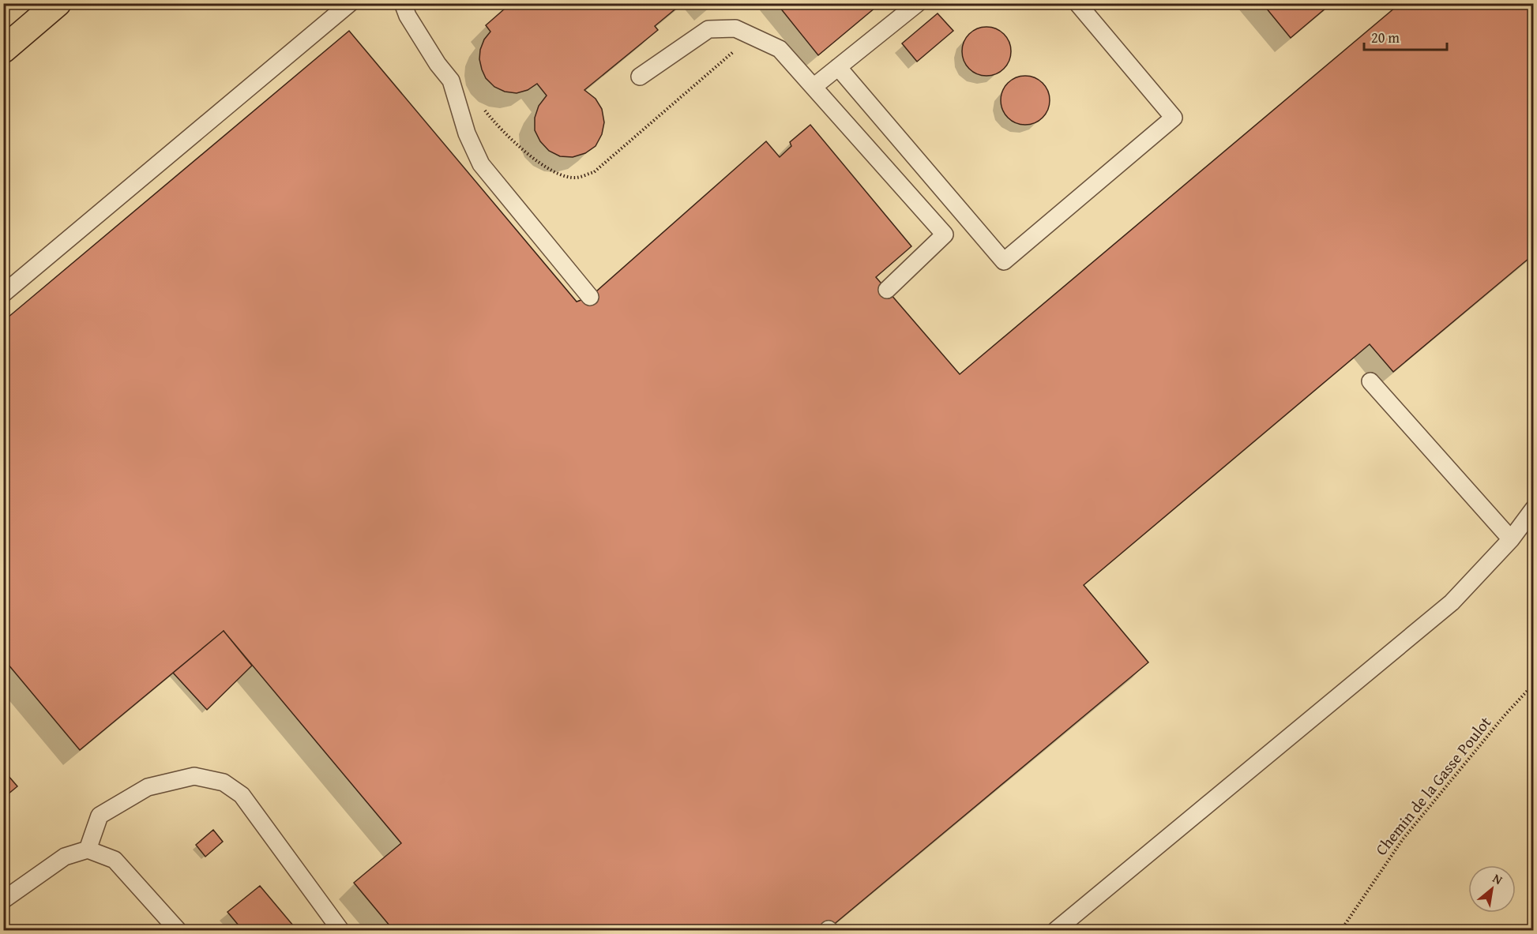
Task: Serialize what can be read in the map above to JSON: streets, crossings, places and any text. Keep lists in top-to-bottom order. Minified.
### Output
{"streets":{"path":["Chemin de la Gasse Poulot"]},"scale_bar":"20 m","north":"top right"}
